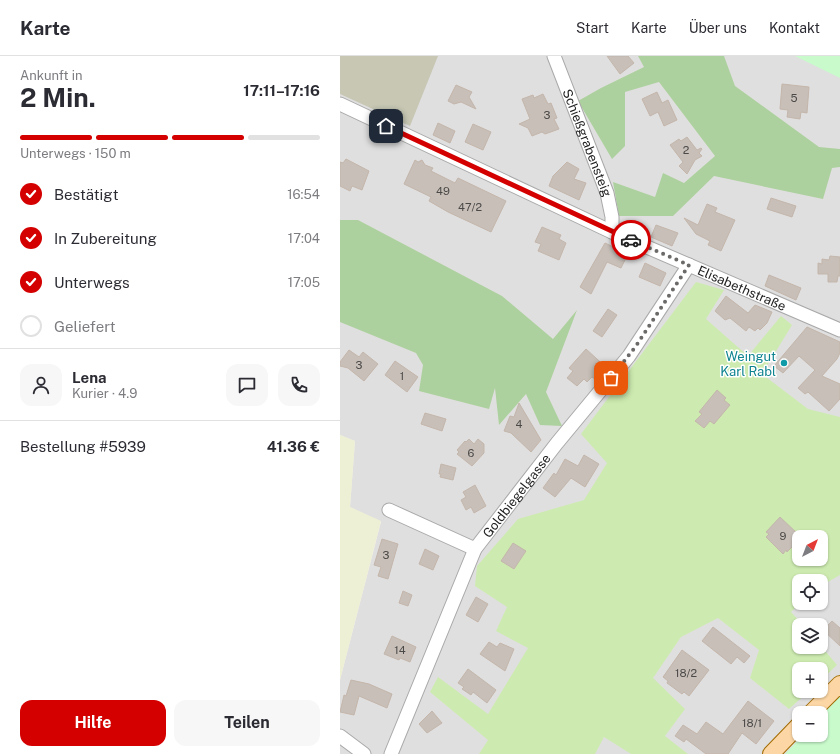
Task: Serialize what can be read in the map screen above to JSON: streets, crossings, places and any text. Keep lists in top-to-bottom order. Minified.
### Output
{"streets":{"street":["Schießgrabensteig","Elisabethstraße","Goldbiegelgasse"]},"crossings":[["Schießgrabensteig","Elisabethstraße"],["Elisabethstraße","Goldbiegelgasse"]],"places":["Weingut Karl Rabl"],"house_numbers":["5","3","2","49","47/2","3","1","4","6","9","3","14","18/2","18/1"],"north":"top right","page":{"header":"Karte","nav":["Start","Karte","Über uns","Kontakt"],"heading":["2 Min.","Ankunft in","17:11–17:16"],"panel":["Lena","Kurier · 4.9","Bestellung #5939","41.36 €"],"bar":"Unterwegs · 150 m","list":[["Bestätigt","16:54"],["In Zubereitung","17:04"],["Unterwegs","17:05"],"Geliefert"],"map_buttons":["+","−"],"buttons":["Hilfe","Teilen"]}}
